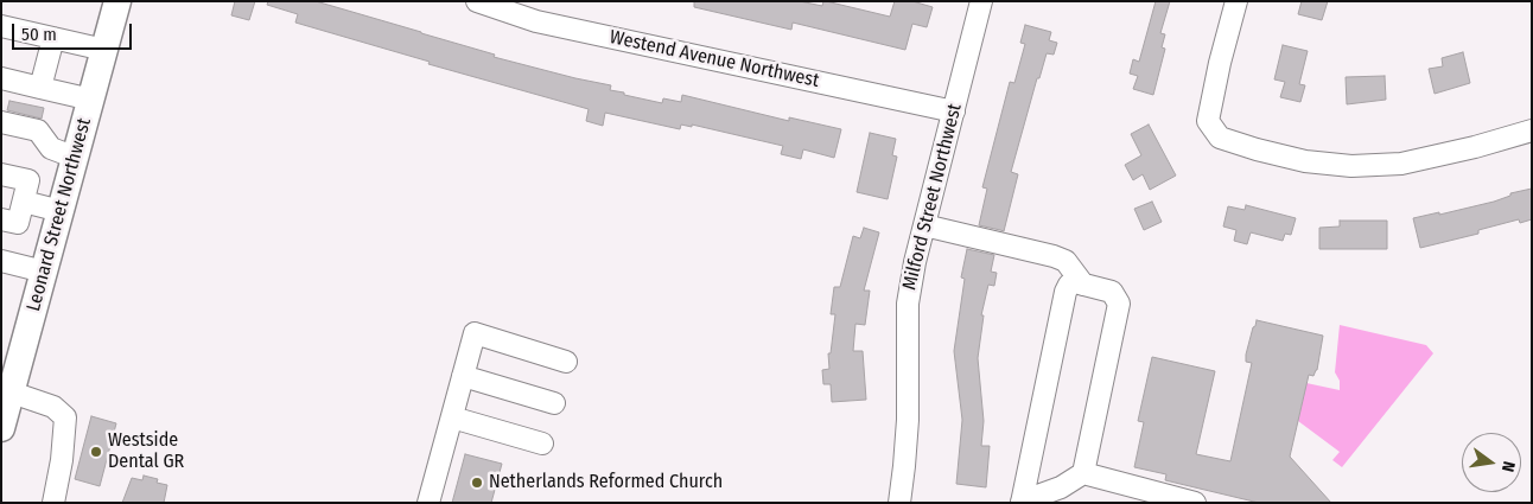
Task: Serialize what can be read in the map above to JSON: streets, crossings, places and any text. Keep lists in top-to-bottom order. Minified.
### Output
{"streets":{"main road":["Leonard Street Northwest"],"street":["Westend Avenue Northwest","Milford Street Northwest"]},"crossings":[["Westend Avenue Northwest","Milford Street Northwest"]],"places":["Westside Dental GR","Netherlands Reformed Church"],"scale_bar":"50 m","north":"right"}
